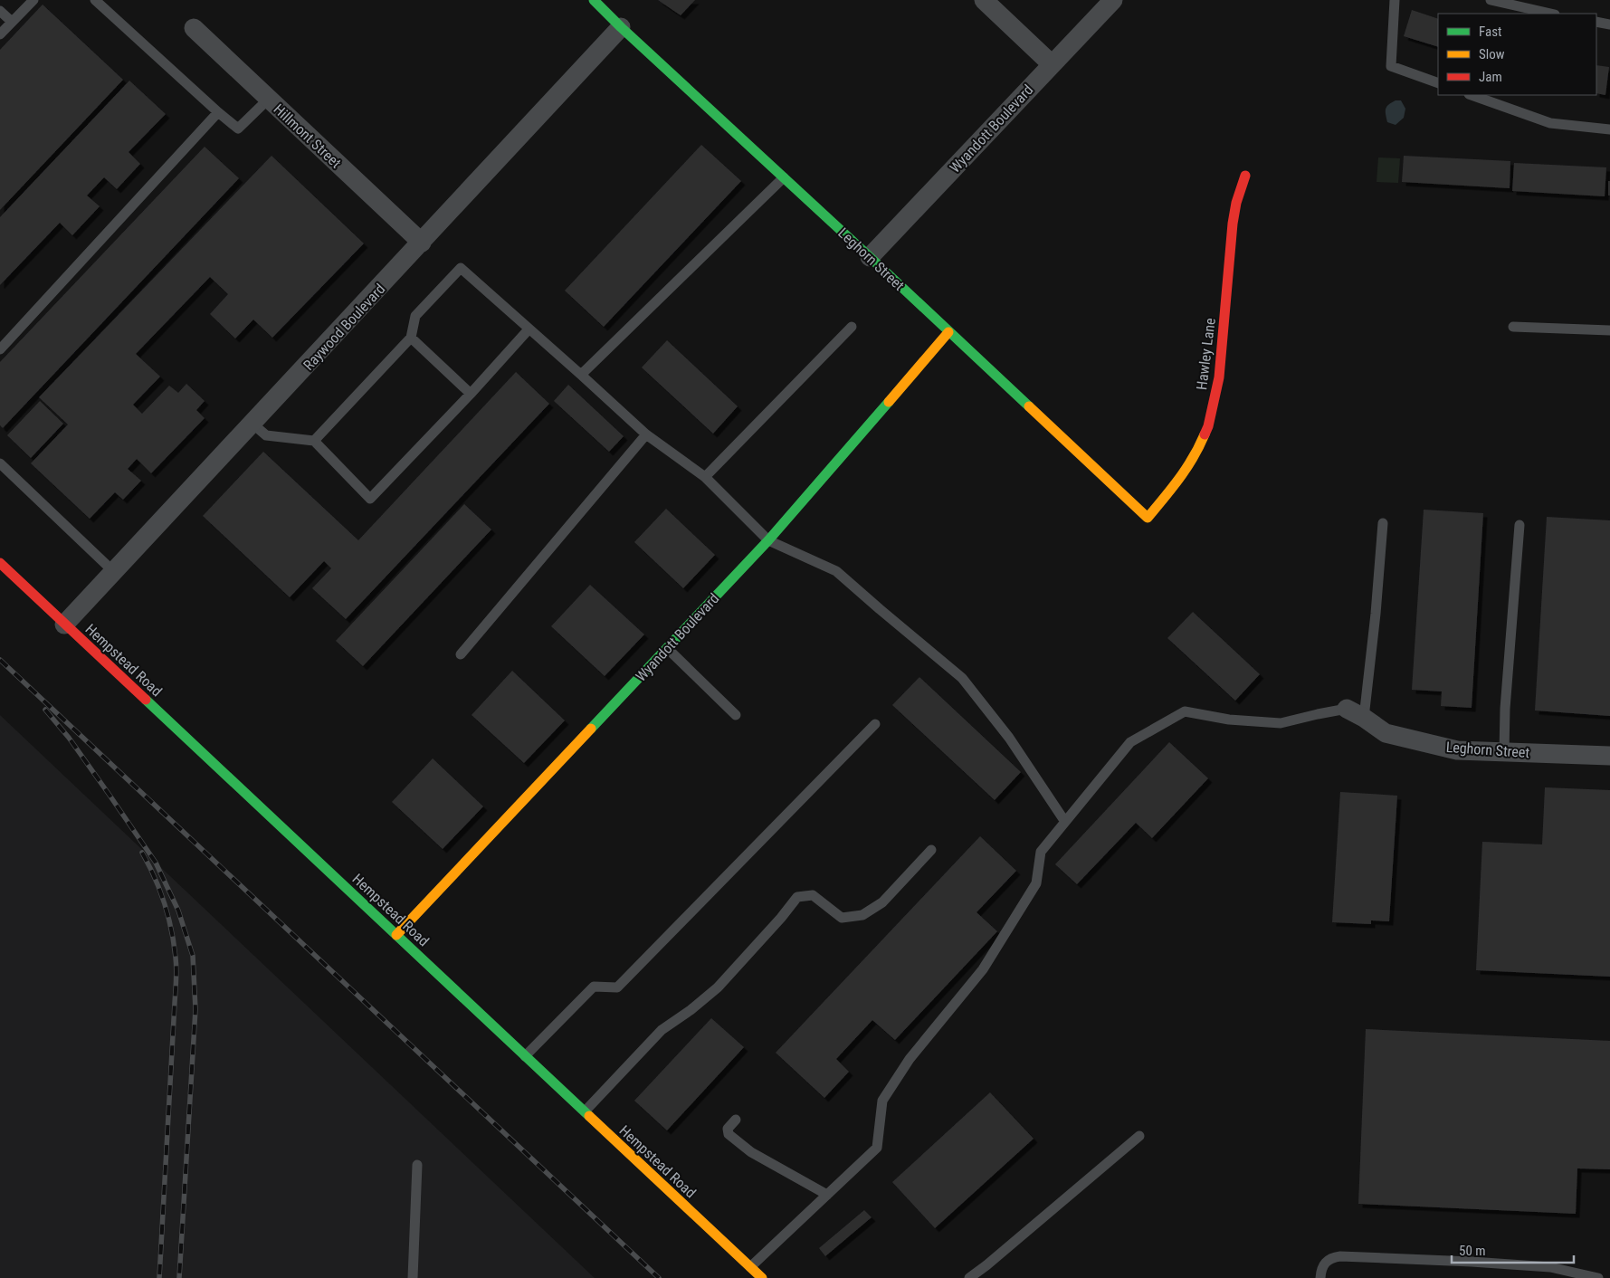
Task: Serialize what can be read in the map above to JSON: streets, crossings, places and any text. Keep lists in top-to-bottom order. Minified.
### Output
{"streets":{"street":["Wyandott Boulevard","Hillmont Street","Leghorn Street","Raywood Boulevard","Hawley Lane","Hempstead Road"]},"crossings":[["Wyandott Boulevard","Leghorn Street"],["Wyandott Boulevard","Hempstead Road"],["Hillmont Street","Raywood Boulevard"],["Leghorn Street","Raywood Boulevard"],["Leghorn Street","Hawley Lane"],["Raywood Boulevard","Hempstead Road"]],"legend":["Fast","Slow","Jam"],"scale_bar":"50 m"}
